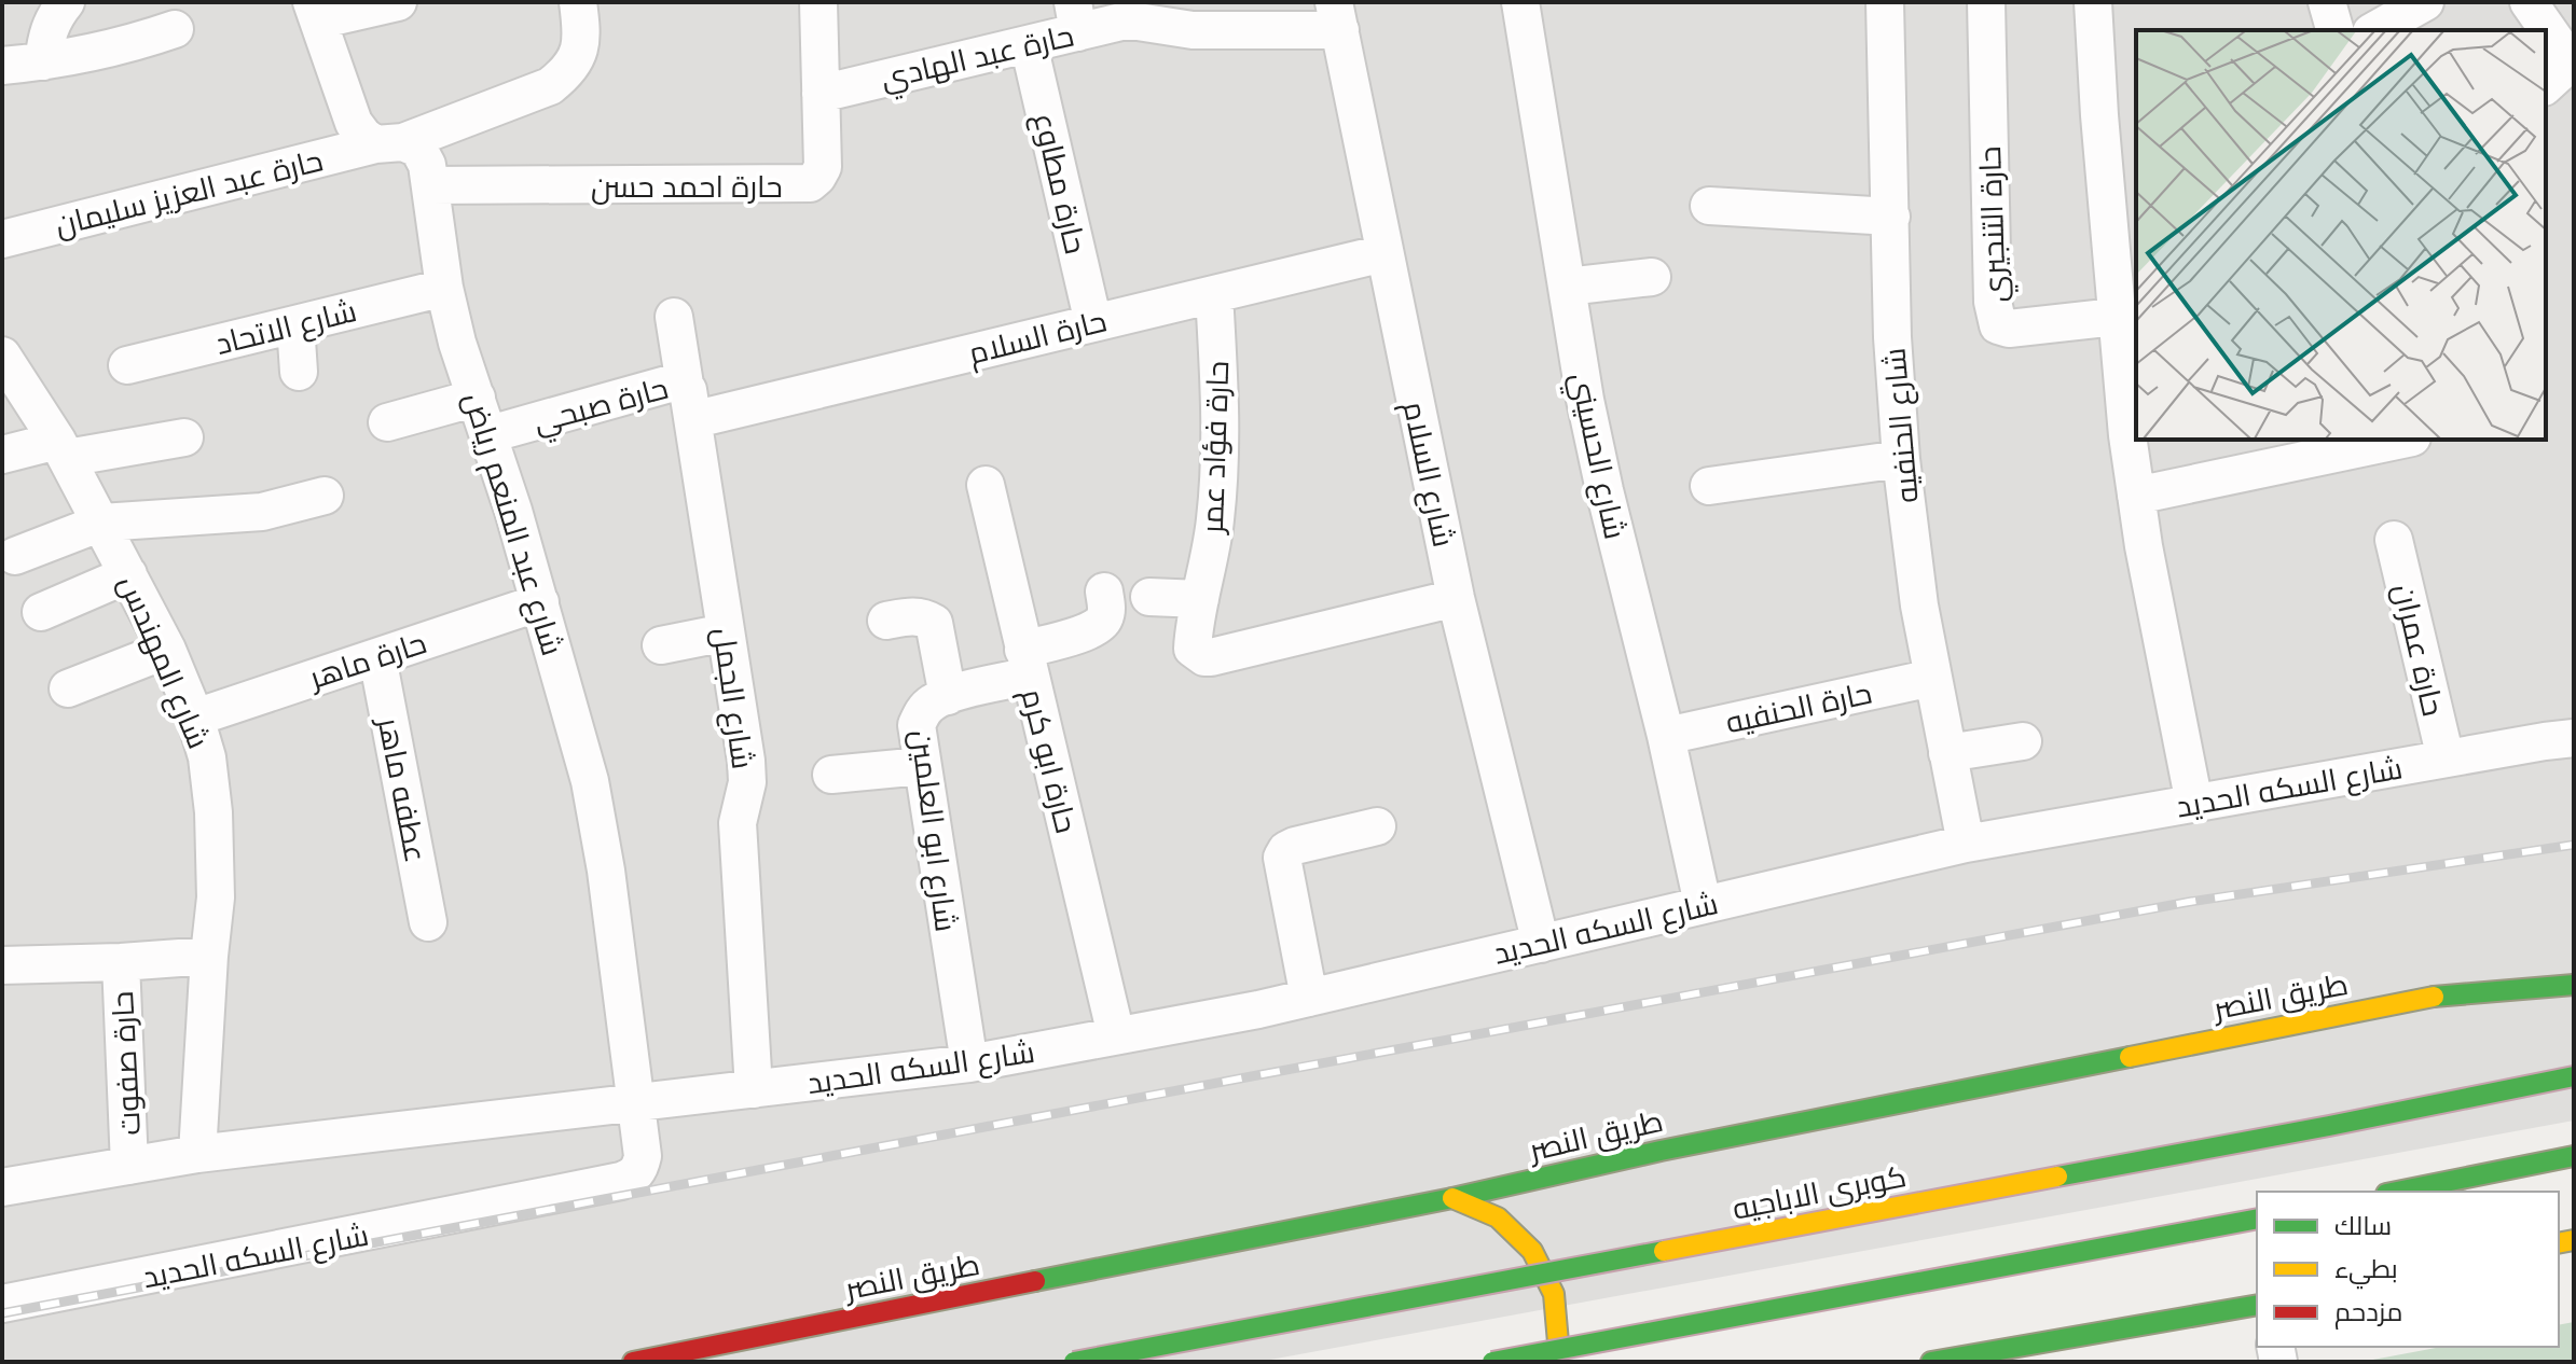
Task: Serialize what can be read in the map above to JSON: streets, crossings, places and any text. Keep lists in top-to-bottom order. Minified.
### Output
{"streets":{"main road":["طريق النصر","كوبرى الاباجيه"],"street":["حارة عبد الهادي","حارة مطاوع","حارة احمد حسن","حارة عبد العزيز سليمان","حارة التنجيري","شارع الاتحاد","حارة السلام","حارة صبحي","شارع الحنفيه","حارة فؤاد عمر","شارع الحسيني","شارع السلام","شارع عبد المنعم رياض","حارة عمران","حارة ماهر","شارع المهندس","شارع الجمل","حارة الحنفيه","حارة ابو كرم","شارع السكه الحديد","عطفه ماهر","شارع ابو العلمين","حارة صفوت"]},"crossings":[["حارة عبد الهادي","حارة مطاوع"],["حارة عبد الهادي","حارة احمد حسن"],["حارة عبد الهادي","شارع السلام"],["حارة مطاوع","حارة السلام"],["حارة احمد حسن","شارع عبد المنعم رياض"],["حارة عبد العزيز سليمان","شارع عبد المنعم رياض"],["شارع الاتحاد","شارع عبد المنعم رياض"],["حارة السلام","حارة صبحي"],["حارة السلام","حارة فؤاد عمر"],["حارة السلام","شارع السلام"],["حارة السلام","شارع الجمل"],["حارة صبحي","شارع عبد المنعم رياض"],["حارة صبحي","شارع الجمل"],["شارع الحنفيه","حارة الحنفيه"],["شارع الحنفيه","شارع السكه الحديد"],["حارة فؤاد عمر","شارع السلام"],["شارع الحسيني","حارة الحنفيه"],["شارع الحسيني","شارع السكه الحديد"],["شارع السلام","شارع السكه الحديد"],["شارع عبد المنعم رياض","حارة ماهر"],["شارع عبد المنعم رياض","شارع السكه الحديد"],["حارة عمران","شارع السكه الحديد"],["حارة ماهر","شارع المهندس"],["حارة ماهر","عطفه ماهر"],["شارع المهندس","شارع السكه الحديد"],["شارع الجمل","شارع السكه الحديد"],["حارة ابو كرم","شارع السكه الحديد"],["حارة ابو كرم","شارع ابو العلمين"],["شارع السكه الحديد","شارع ابو العلمين"],["شارع السكه الحديد","حارة صفوت"]],"legend":["سالك","بطيء","مزدحم"]}
